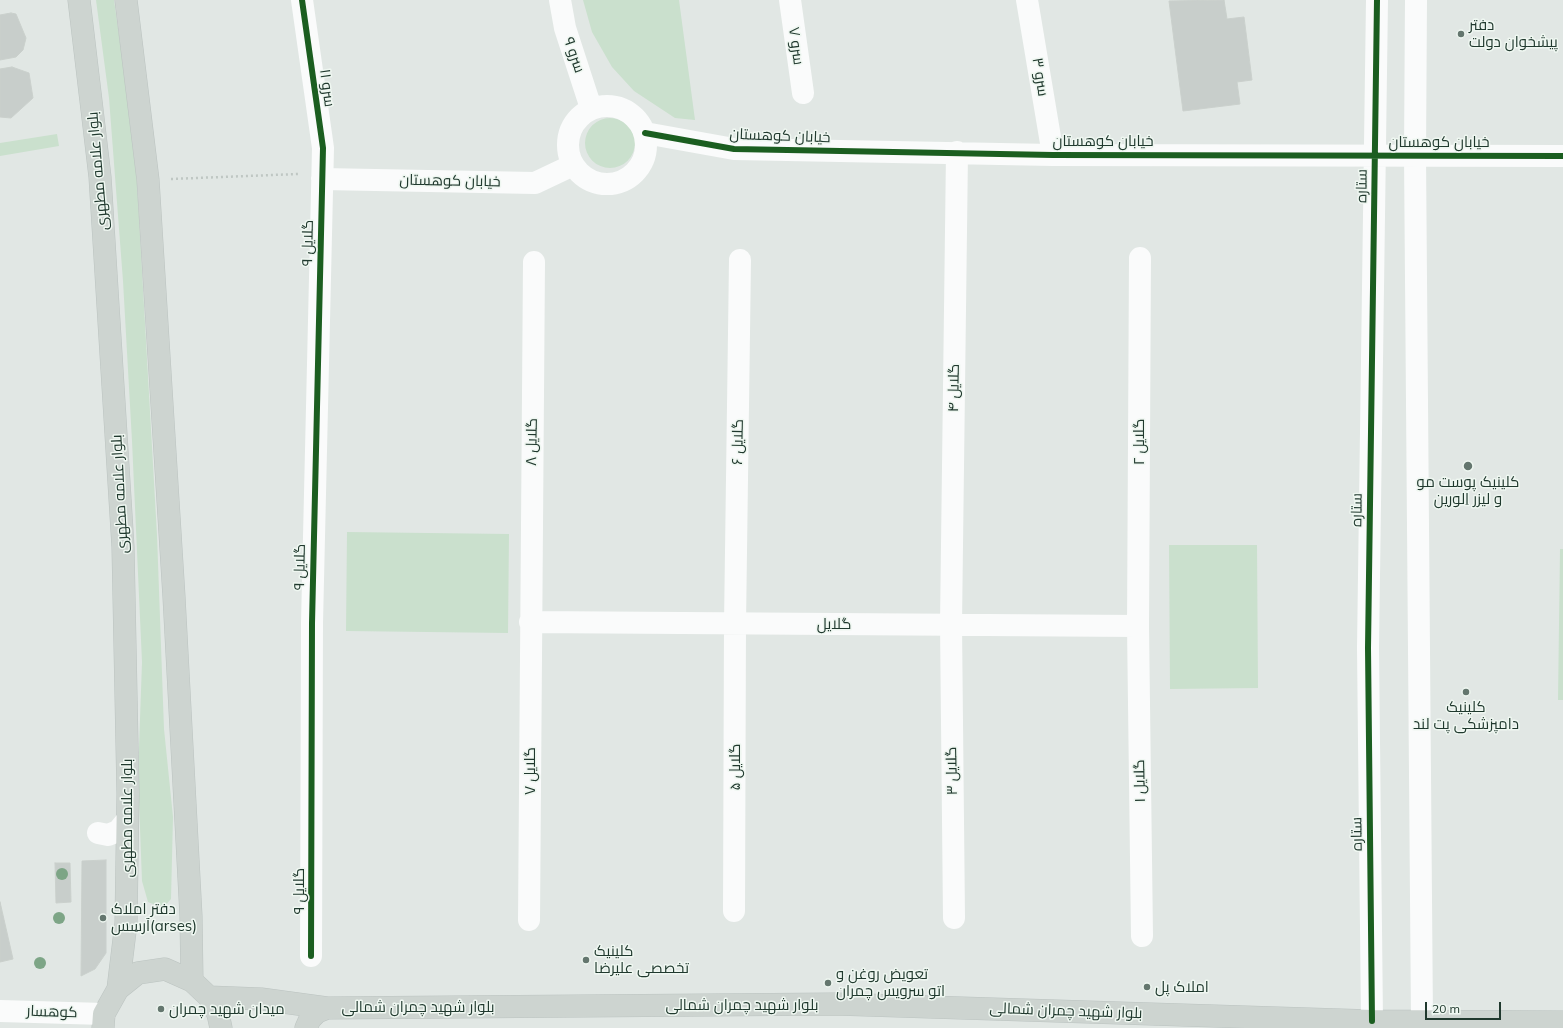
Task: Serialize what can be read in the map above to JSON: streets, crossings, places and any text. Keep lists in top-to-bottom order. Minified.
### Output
{"streets":{"main road":["بلوار علامه مطهری","بلوار شهید چمران شمالی"],"street":["سرو ۷","سرو ۹","سرو ۳","سرو ۱۱","خیابان کوهستان","ستاره","گلایل ۹","گلایل ۴","گلایل ۸","گلایل ۶","گلایل ۲","گلایل","گلایل ۵","گلایل ۷","گلایل ۳","گلایل ۱","کوهسار"]},"crossings":[["سرو ۹","خیابان کوهستان"],["سرو ۳","خیابان کوهستان"],["سرو ۱۱","خیابان کوهستان"],["سرو ۱۱","گلایل ۹"],["خیابان کوهستان","ستاره"],["خیابان کوهستان","گلایل ۹"],["خیابان کوهستان","گلایل ۴"],["ستاره","بلوار شهید چمران شمالی"],["گلایل ۴","گلایل"],["گلایل ۴","گلایل ۳"],["گلایل ۸","گلایل"],["گلایل ۸","گلایل ۷"],["گلایل ۶","گلایل"],["گلایل ۶","گلایل ۵"],["گلایل ۲","گلایل"],["گلایل ۲","گلایل ۱"],["گلایل","گلایل ۵"],["گلایل","گلایل ۷"],["گلایل","گلایل ۳"],["گلایل","گلایل ۱"]],"places":["دفتر پیشخوان دولت","کلینیک پوست مو و لیزر اِلورین","کلینیک دامپزشکی پت لند","دفتر املاک آرسِس(arses)","کلینیک تخصصی علیرضا","تعویض روغن و اتو سرویس چمران","املاک پل","میدان شهید چمران"],"scale_bar":"20 m"}
